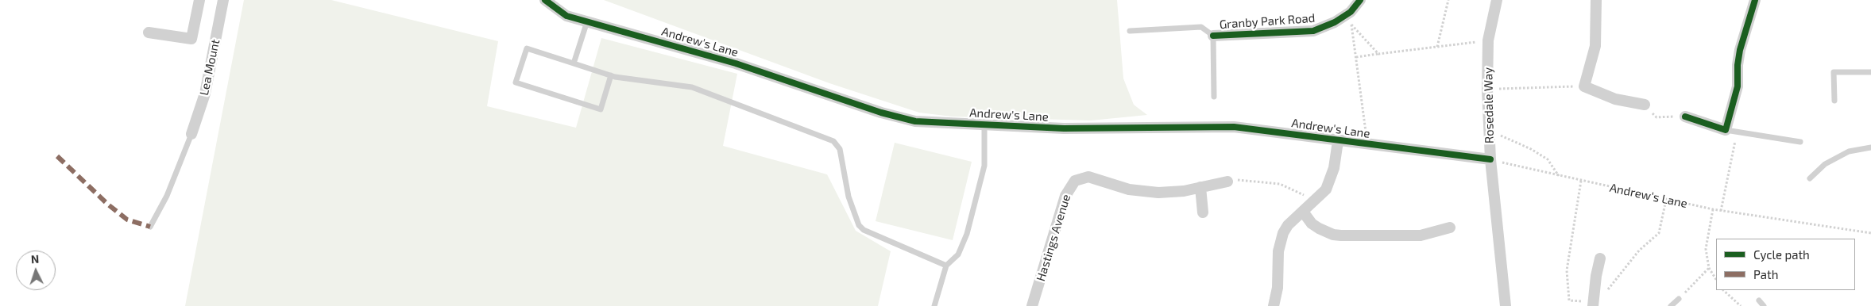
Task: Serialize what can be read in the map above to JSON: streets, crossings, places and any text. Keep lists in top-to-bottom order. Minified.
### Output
{"streets":{"street":["Granby Park Road","Andrew's Lane","Lea Mount","Rosedale Way","Hastings Avenue"]},"crossings":[["Andrew's Lane","Rosedale Way"]],"legend":["Cycle path","Path"],"north":"top"}
